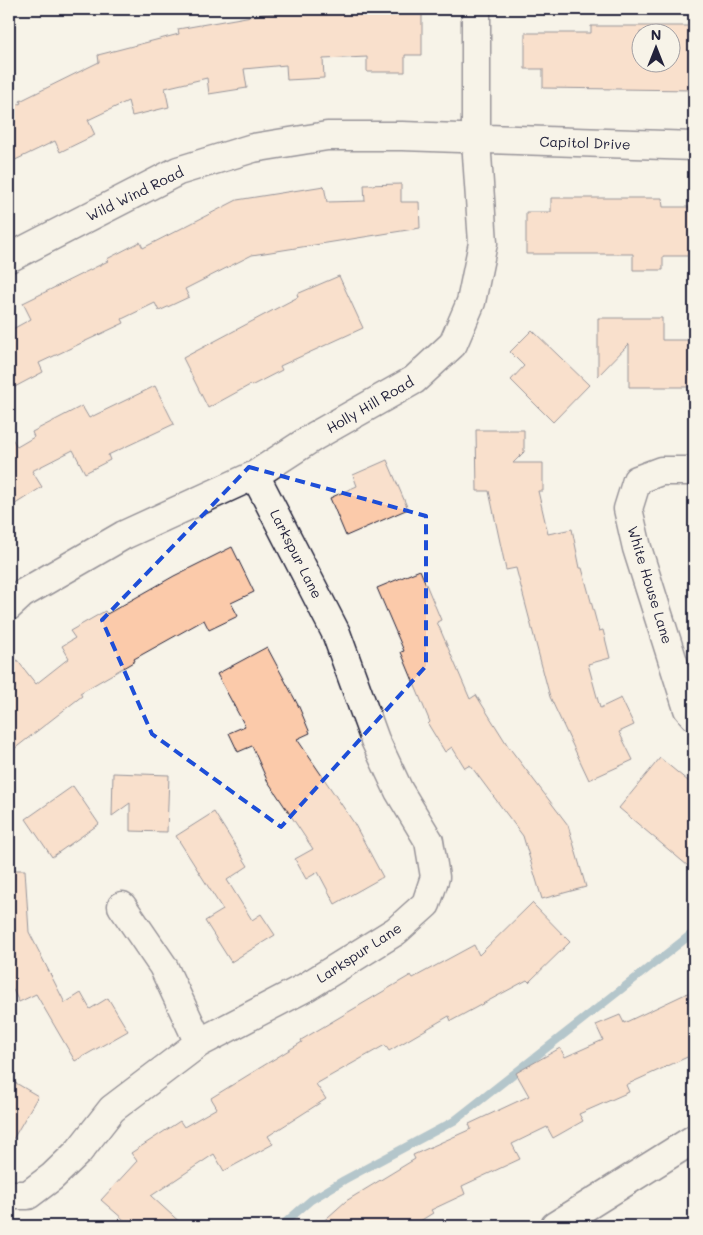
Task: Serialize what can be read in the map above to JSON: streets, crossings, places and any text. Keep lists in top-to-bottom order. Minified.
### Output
{"streets":{"street":["Capitol Drive","Wild Wind Road","Holly Hill Road","Larkspur Lane","White House Lane"]},"crossings":[["Capitol Drive","Wild Wind Road"],["Capitol Drive","Holly Hill Road"],["Wild Wind Road","Holly Hill Road"],["Holly Hill Road","Larkspur Lane"]],"north":"top"}
